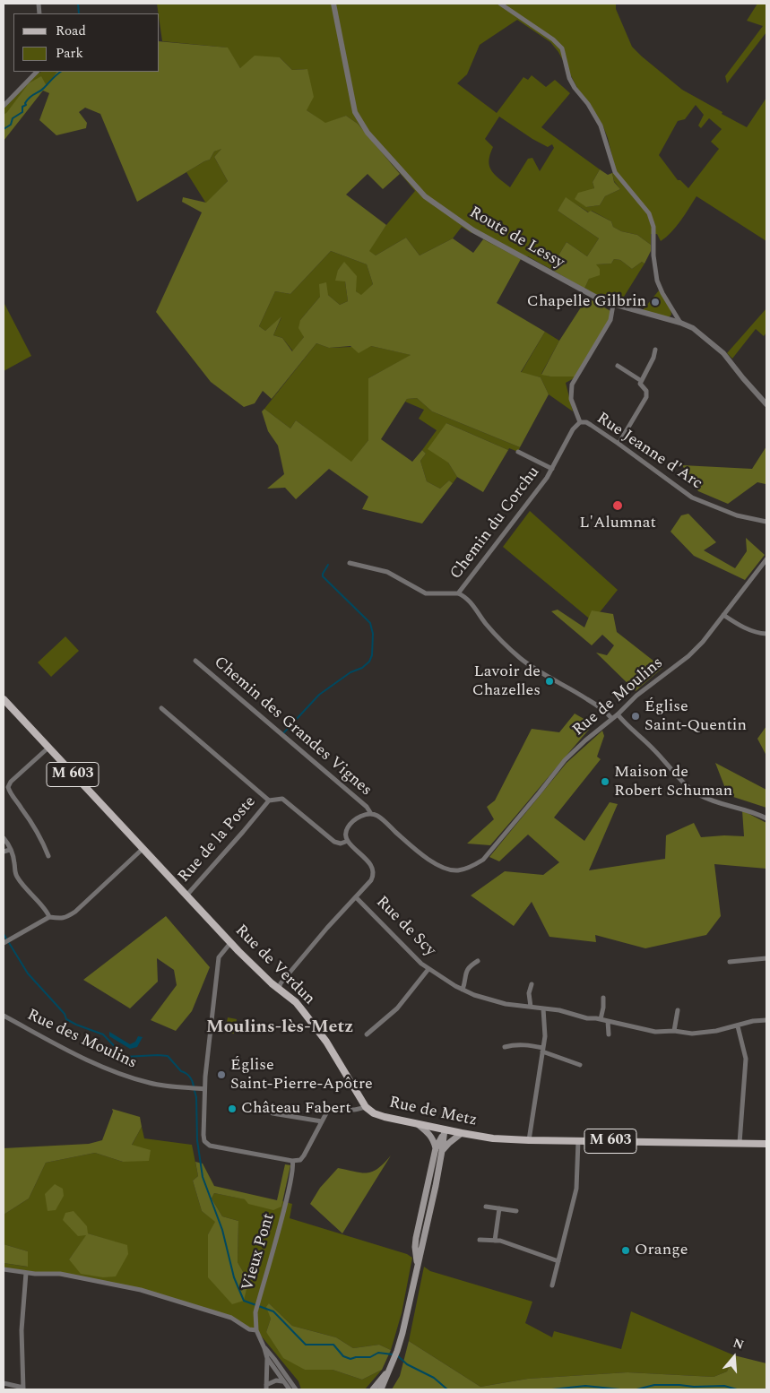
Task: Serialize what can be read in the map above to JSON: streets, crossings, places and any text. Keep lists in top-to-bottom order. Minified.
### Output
{"streets":{"main road":["M 603","Rue de Verdun","Rue de Metz"],"street":["Route de Lessy","Rue Jeanne d'Arc","Chemin du Corchu","Rue de Moulins","Chemin des Grandes Vignes","Rue de la Poste","Rue de Scy","Rue des Moulins","Vieux Pont"]},"crossings":[["Rue Jeanne d'Arc","Chemin du Corchu"],["Rue de Moulins","Chemin des Grandes Vignes"],["M 603","Rue de la Poste"],["M 603","Rue de Verdun"],["M 603","Rue de Metz"],["Rue de la Poste","Rue de Verdun"],["Rue de Verdun","Rue de Metz"]],"districts":["Moulins-lès-Metz"],"places":["Chapelle Gilbrin","L'Alumnat","Lavoir de Chazelles","Église Saint-Quentin","Maison de Robert Schuman","Église Saint-Pierre-Apôtre","Château Fabert","Orange"],"legend":["Road","Park"],"north":"top"}
